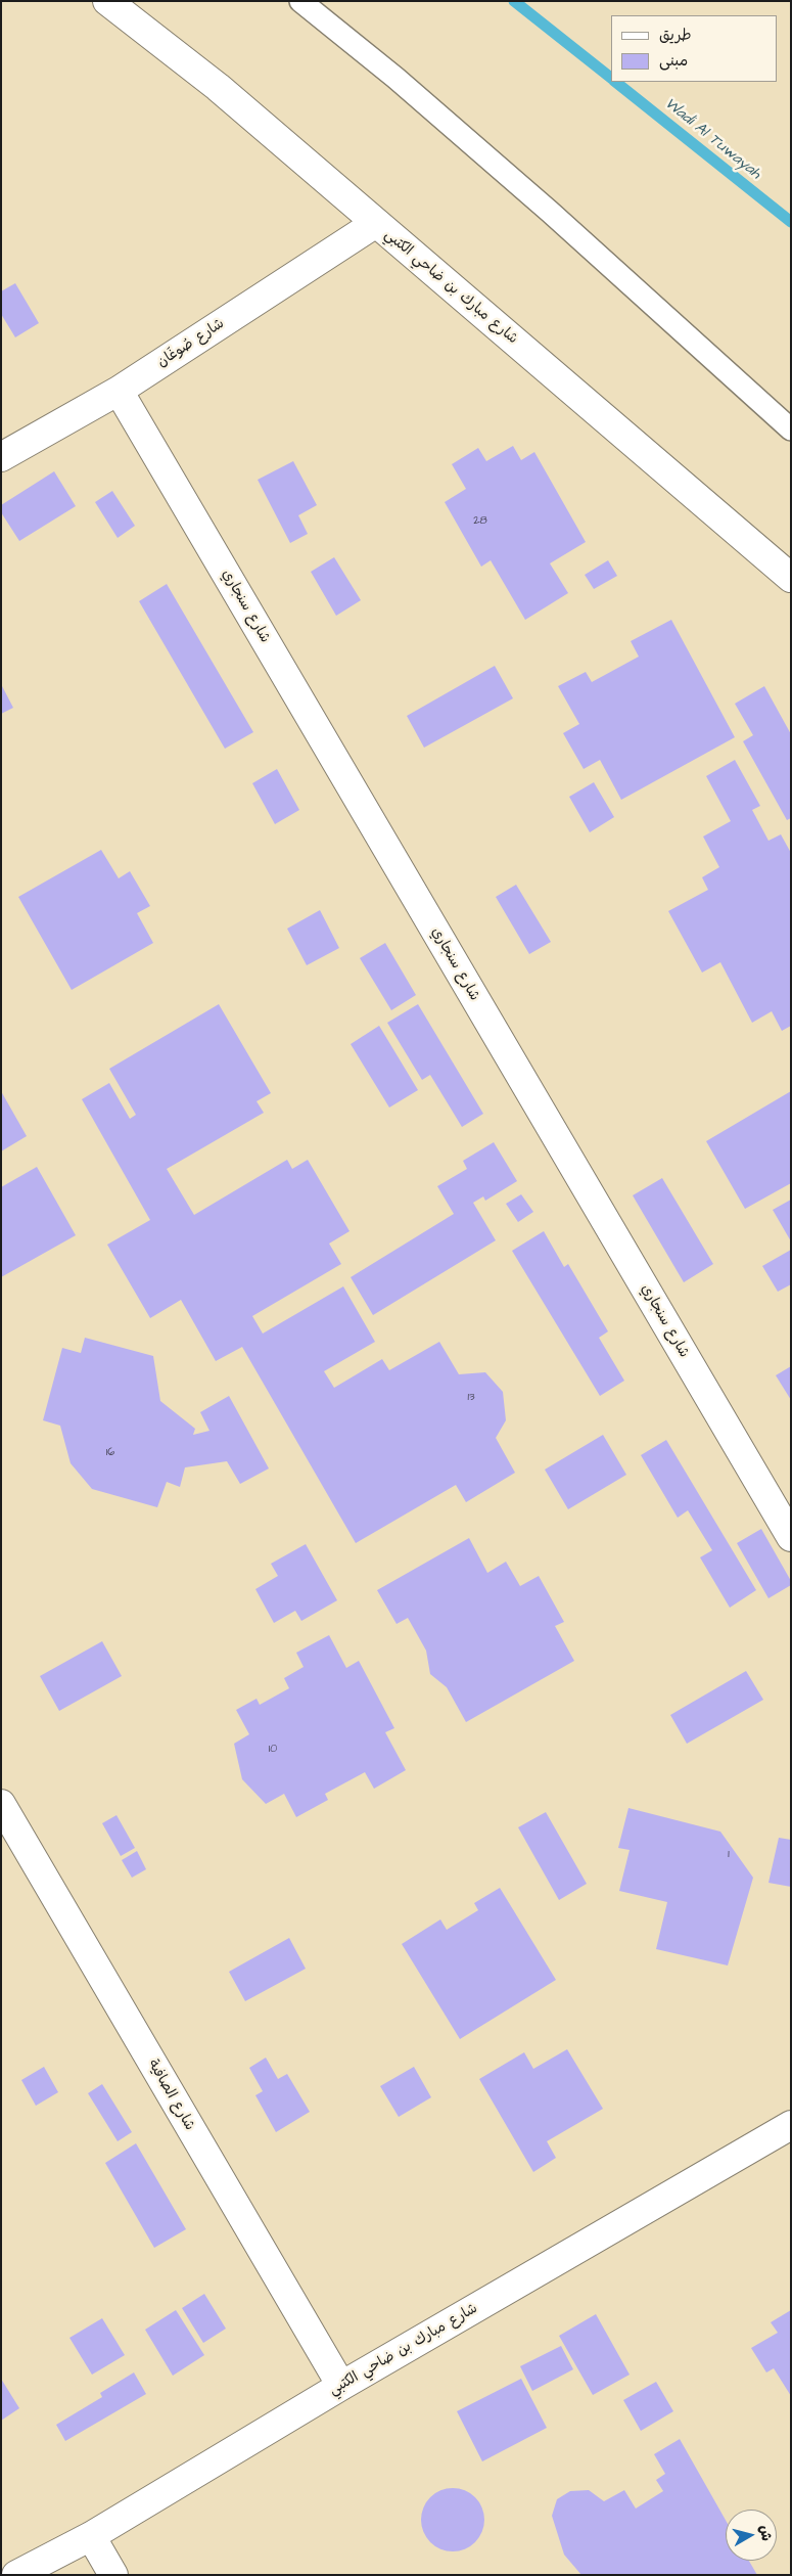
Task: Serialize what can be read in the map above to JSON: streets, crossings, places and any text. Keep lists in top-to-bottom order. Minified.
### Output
{"streets":{"street":["شارع مبارك بن ضاحي الكتبي","شارع صُوغَان","شارع سنجاري","شارع الصافية"]},"crossings":[["شارع مبارك بن ضاحي الكتبي","شارع صُوغَان"],["شارع مبارك بن ضاحي الكتبي","شارع الصافية"],["شارع صُوغَان","شارع سنجاري"]],"water":["Wadi Al Tuwayah"],"house_numbers":["28","13","16","10","1"],"legend":["طريق","مبنى"],"north":"right"}
